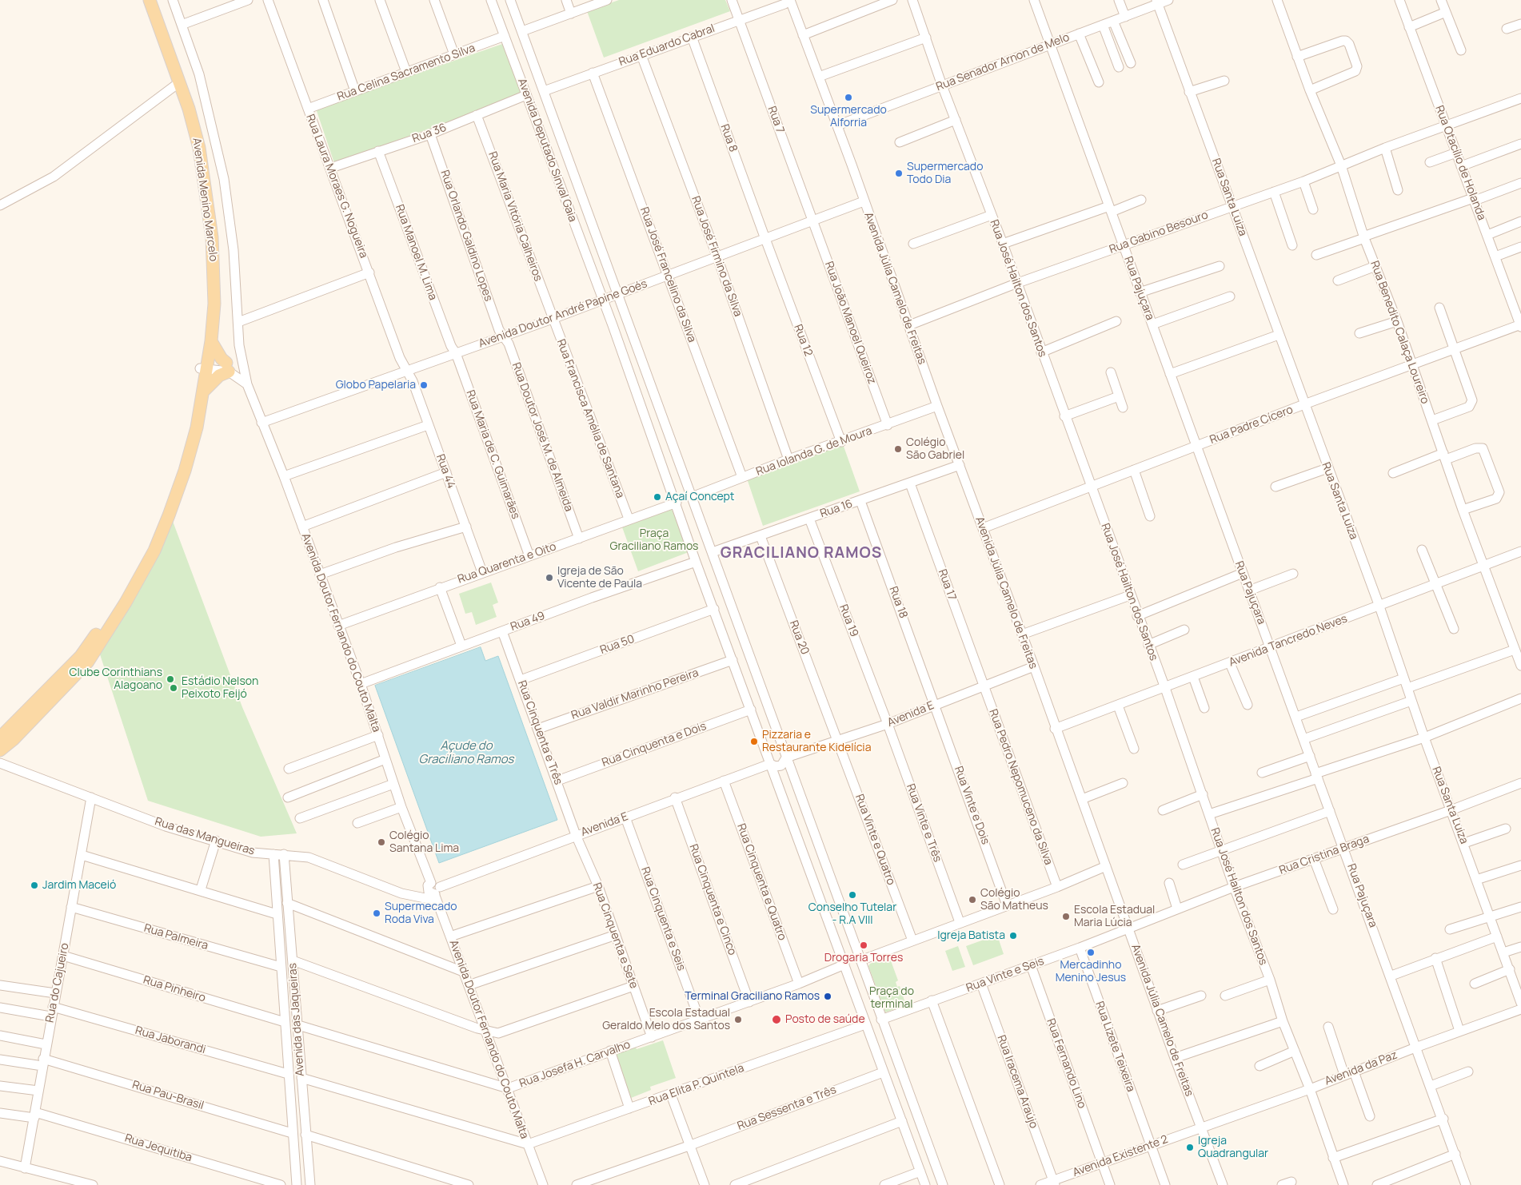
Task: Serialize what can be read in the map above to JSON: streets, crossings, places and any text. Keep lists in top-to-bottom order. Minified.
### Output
{"streets":{"main road":["Avenida Menino Marcelo"],"street":["Rua Eduardo Cabral","Rua Senador Arnon de Melo","Rua Celina Sacramento Silva","Rua 7","Rua 36","Rua 8","Avenida Deputado Sinval Gaia","Rua Otacílio de Holanda","Rua Laura Moraes G. Nogueira","Rua Santa Luiza","Rua Maria Vitória Calheiros","Rua Gabino Besouro","Rua Orlando Galdino Lopes","Rua Manoel M. Lima","Rua José Firmino da Silva","Rua José Francelino da Silva","Avenida Júlia Camelo de Freitas","Rua José Hailton dos Santos","Rua Pajuçara","Avenida Doutor André Papine Goés","Rua João Manoel Queiroz","Rua Benedito Calaça Loureiro","Rua 12","Rua Francisca Amélia de Santana","Rua Padre Cícero","Rua Doutor José M. de Almeida","Rua Iolanda G. de Moura","Rua Maria de C. Guimarães","Rua 44","Rua 16","Rua Quarenta e Oito","Rua 17","Rua 18","Rua 19","Rua 49","Avenida Doutor Fernando do Couto Malta","Rua 20","Avenida Tancredo Neves","Rua 50","Rua Valdir Marinho Pereira","Avenida E","Rua Cinquenta e Três","Rua Cinquenta e Dois","Rua Pedro Nepomuceno da Silva","Rua Vinte e Dois","Rua Vinte e Três","Rua das Mangueiras","Rua Vinte e Quatro","Rua Cristina Braga","Rua Cinquenta e Quatro","Rua Cinquenta e Cinco","Rua Cinquenta e Seis","Rua Cinquenta e Sete","Rua Palmeira","Rua Vinte e Seis","Rua do Cajueiro","Rua Pinheiro","Avenida das Jaqueiras","Rua Jaborandi","Rua Lizete Teixeira","Rua Fernando Lino","Rua Josefa H. Carvalho","Avenida da Paz","Rua Iracema Araújo","Rua Elita P. Quintela","Rua Pau-Brasil","Rua Sessenta e Três","Rua Jequitiba","Avenida Existente 2"]},"crossings":[["Rua Eduardo Cabral","Rua 7"],["Rua Eduardo Cabral","Rua 8"],["Rua Eduardo Cabral","Avenida Deputado Sinval Gaia"],["Rua Eduardo Cabral","Rua José Firmino da Silva"],["Rua Eduardo Cabral","Rua José Francelino da Silva"],["Rua Eduardo Cabral","Avenida Júlia Camelo de Freitas"],["Rua Senador Arnon de Melo","Rua Santa Luiza"],["Rua Senador Arnon de Melo","Avenida Júlia Camelo de Freitas"],["Rua Senador Arnon de Melo","Rua José Hailton dos Santos"],["Rua Senador Arnon de Melo","Rua Pajuçara"],["Rua Celina Sacramento Silva","Avenida Deputado Sinval Gaia"],["Rua Celina Sacramento Silva","Rua Laura Moraes G. Nogueira"],["Rua 7","Avenida Doutor André Papine Goés"],["Rua 7","Rua João Manoel Queiroz"],["Rua 36","Avenida Deputado Sinval Gaia"],["Rua 36","Rua Laura Moraes G. Nogueira"],["Rua 36","Rua Maria Vitória Calheiros"],["Rua 36","Rua Orlando Galdino Lopes"],["Rua 36","Rua Manoel M. Lima"],["Rua 8","Avenida Doutor André Papine Goés"],["Rua 8","Rua 12"],["Avenida Deputado Sinval Gaia","Avenida Doutor André Papine Goés"],["Avenida Deputado Sinval Gaia","Rua Iolanda G. de Moura"],["Avenida Deputado Sinval Gaia","Rua 16"],["Avenida Deputado Sinval Gaia","Rua Quarenta e Oito"],["Avenida Deputado Sinval Gaia","Rua 49"],["Avenida Deputado Sinval Gaia","Rua 50"],["Avenida Deputado Sinval Gaia","Rua Valdir Marinho Pereira"],["Avenida Deputado Sinval Gaia","Avenida E"],["Avenida Deputado Sinval Gaia","Rua Cinquenta e Dois"],["Avenida Deputado Sinval Gaia","Rua Vinte e Seis"],["Avenida Deputado Sinval Gaia","Rua Josefa H. Carvalho"],["Avenida Deputado Sinval Gaia","Rua Elita P. Quintela"],["Avenida Deputado Sinval Gaia","Rua Sessenta e Três"],["Rua Otacílio de Holanda","Rua Gabino Besouro"],["Rua Otacílio de Holanda","Rua Padre Cícero"],["Rua Laura Moraes G. Nogueira","Avenida Doutor André Papine Goés"],["Rua Laura Moraes G. Nogueira","Rua 44"],["Rua Santa Luiza","Rua Gabino Besouro"],["Rua Santa Luiza","Rua Padre Cícero"],["Rua Santa Luiza","Avenida Tancredo Neves"],["Rua Santa Luiza","Rua Cristina Braga"],["Rua Maria Vitória Calheiros","Avenida Doutor André Papine Goés"],["Rua Maria Vitória Calheiros","Rua Francisca Amélia de Santana"],["Rua Gabino Besouro","Avenida Júlia Camelo de Freitas"],["Rua Gabino Besouro","Rua José Hailton dos Santos"],["Rua Gabino Besouro","Rua Pajuçara"],["Rua Gabino Besouro","Rua Benedito Calaça Loureiro"],["Rua Orlando Galdino Lopes","Avenida Doutor André Papine Goés"],["Rua Orlando Galdino Lopes","Rua Doutor José M. de Almeida"],["Rua Manoel M. Lima","Avenida Doutor André Papine Goés"],["Rua Manoel M. Lima","Rua Maria de C. Guimarães"],["Rua José Firmino da Silva","Avenida Doutor André Papine Goés"],["Rua José Firmino da Silva","Rua Iolanda G. de Moura"],["Rua José Francelino da Silva","Avenida Doutor André Papine Goés"],["Rua José Francelino da Silva","Rua Iolanda G. de Moura"],["Avenida Júlia Camelo de Freitas","Avenida Doutor André Papine Goés"],["Avenida Júlia Camelo de Freitas","Rua Padre Cícero"],["Avenida Júlia Camelo de Freitas","Rua Iolanda G. de Moura"],["Avenida Júlia Camelo de Freitas","Rua 16"],["Avenida Júlia Camelo de Freitas","Avenida Tancredo Neves"],["Avenida Júlia Camelo de Freitas","Avenida E"],["Avenida Júlia Camelo de Freitas","Rua Cristina Braga"],["Avenida Júlia Camelo de Freitas","Rua Vinte e Seis"],["Avenida Júlia Camelo de Freitas","Avenida da Paz"],["Avenida Júlia Camelo de Freitas","Avenida Existente 2"],["Rua José Hailton dos Santos","Rua Padre Cícero"],["Rua José Hailton dos Santos","Avenida Tancredo Neves"],["Rua José Hailton dos Santos","Rua Cristina Braga"],["Rua José Hailton dos Santos","Avenida da Paz"],["Rua Pajuçara","Rua Padre Cícero"],["Rua Pajuçara","Avenida Tancredo Neves"],["Rua Pajuçara","Rua Cristina Braga"],["Rua Pajuçara","Avenida da Paz"],["Avenida Doutor André Papine Goés","Rua João Manoel Queiroz"],["Avenida Doutor André Papine Goés","Rua 12"],["Avenida Doutor André Papine Goés","Rua Francisca Amélia de Santana"],["Avenida Doutor André Papine Goés","Rua Doutor José M. de Almeida"],["Avenida Doutor André Papine Goés","Rua Maria de C. Guimarães"],["Avenida Doutor André Papine Goés","Rua 44"],["Avenida Doutor André Papine Goés","Avenida Doutor Fernando do Couto Malta"],["Rua João Manoel Queiroz","Rua Iolanda G. de Moura"],["Rua Benedito Calaça Loureiro","Rua Padre Cícero"],["Rua Benedito Calaça Loureiro","Avenida Tancredo Neves"],["Rua 12","Rua Iolanda G. de Moura"],["Rua Francisca Amélia de Santana","Rua Quarenta e Oito"],["Rua Doutor José M. de Almeida","Rua Quarenta e Oito"],["Rua Maria de C. Guimarães","Rua Quarenta e Oito"],["Rua 44","Rua Quarenta e Oito"],["Rua 16","Rua 17"],["Rua 16","Rua 18"],["Rua 16","Rua 19"],["Rua 16","Rua 20"],["Rua Quarenta e Oito","Avenida Doutor Fernando do Couto Malta"],["Rua 17","Avenida E"],["Rua 17","Rua Pedro Nepomuceno da Silva"],["Rua 18","Avenida E"],["Rua 18","Rua Vinte e Dois"],["Rua 19","Avenida E"],["Rua 19","Rua Vinte e Três"],["Rua 49","Avenida Doutor Fernando do Couto Malta"],["Rua 49","Rua Cinquenta e Três"],["Avenida Doutor Fernando do Couto Malta","Avenida E"],["Avenida Doutor Fernando do Couto Malta","Rua das Mangueiras"],["Avenida Doutor Fernando do Couto Malta","Rua Josefa H. Carvalho"],["Avenida Doutor Fernando do Couto Malta","Rua Elita P. Quintela"],["Rua 20","Avenida E"],["Rua 20","Rua Vinte e Quatro"],["Rua 50","Rua Cinquenta e Três"],["Rua Valdir Marinho Pereira","Rua Cinquenta e Três"],["Avenida E","Rua Cinquenta e Três"],["Avenida E","Rua Pedro Nepomuceno da Silva"],["Avenida E","Rua Vinte e Dois"],["Avenida E","Rua Vinte e Três"],["Avenida E","Rua das Mangueiras"],["Avenida E","Rua Vinte e Quatro"],["Avenida E","Rua Cinquenta e Quatro"],["Avenida E","Rua Cinquenta e Cinco"],["Avenida E","Rua Cinquenta e Seis"],["Avenida E","Rua Cinquenta e Sete"],["Rua Cinquenta e Três","Rua Cinquenta e Dois"],["Rua Cinquenta e Três","Rua Cinquenta e Sete"],["Rua das Mangueiras","Rua do Cajueiro"],["Rua das Mangueiras","Avenida das Jaqueiras"],["Rua Cristina Braga","Rua Vinte e Seis"],["Rua Cinquenta e Quatro","Rua Josefa H. Carvalho"],["Rua Cinquenta e Cinco","Rua Josefa H. Carvalho"],["Rua Cinquenta e Seis","Rua Josefa H. Carvalho"],["Rua Cinquenta e Sete","Rua Josefa H. Carvalho"],["Rua Palmeira","Rua do Cajueiro"],["Rua Palmeira","Avenida das Jaqueiras"],["Rua Vinte e Seis","Rua Lizete Teixeira"],["Rua Vinte e Seis","Rua Fernando Lino"],["Rua Vinte e Seis","Rua Iracema Araújo"],["Rua do Cajueiro","Rua Pinheiro"],["Rua do Cajueiro","Rua Jaborandi"],["Rua do Cajueiro","Rua Pau-Brasil"],["Rua do Cajueiro","Rua Jequitiba"],["Rua Pinheiro","Avenida das Jaqueiras"],["Avenida das Jaqueiras","Rua Jaborandi"],["Avenida das Jaqueiras","Rua Pau-Brasil"],["Rua Lizete Teixeira","Avenida Existente 2"],["Rua Fernando Lino","Avenida Existente 2"],["Avenida da Paz","Avenida Existente 2"],["Rua Iracema Araújo","Avenida Existente 2"]],"districts":["GRACILIANO RAMOS"],"water":["Açude do Graciliano Ramos"],"parks":["Praça Graciliano Ramos","Praça do terminal"],"places":["Supermercado Alforria","Supermercado Todo Dia","Globo Papelaria","Colégio São Gabriel","Açaí Concept","Igreja de São Vicente de Paula","Clube Corinthians Alagoano","Estádio Nelson Peixoto Feijó","Pizzaria e Restaurante Kidelícia","Colégio Santana Lima","Jardim Maceió","Conselho Tutelar - R.A VIII","Colégio São Matheus","Supermecado Roda Viva","Escola Estadual Maria Lúcia","Igreja Batista","Drogaria Torres","Mercadinho Menino Jesus","Terminal Graciliano Ramos","Escola Estadual Geraldo Melo dos Santos","Posto de saúde","Igreja Quadrangular"]}
